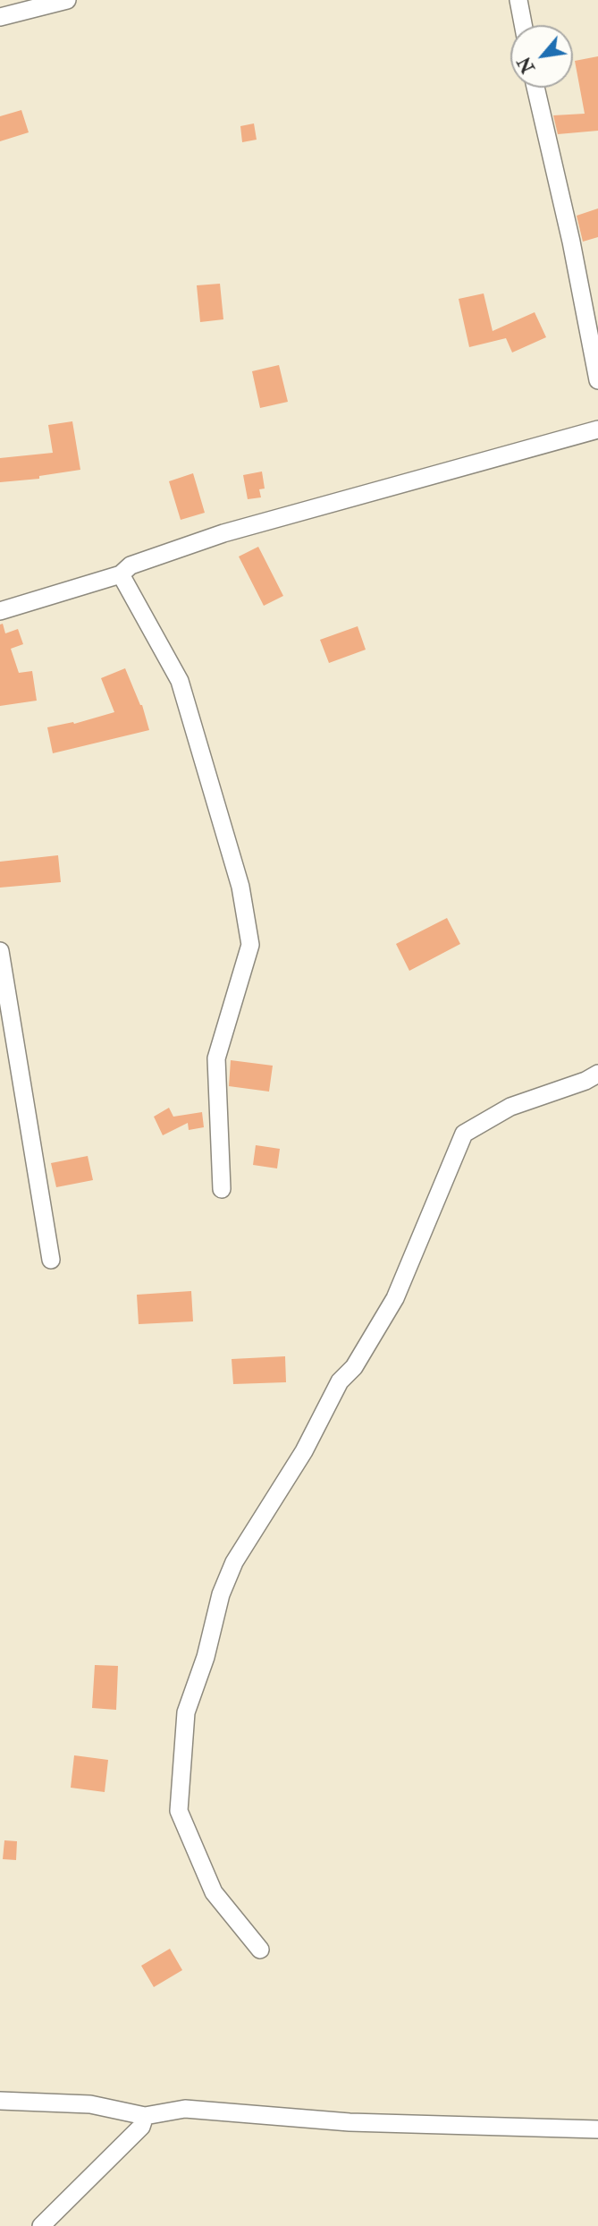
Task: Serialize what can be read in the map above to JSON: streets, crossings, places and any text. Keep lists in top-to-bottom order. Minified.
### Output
{"north":"bottom left"}
